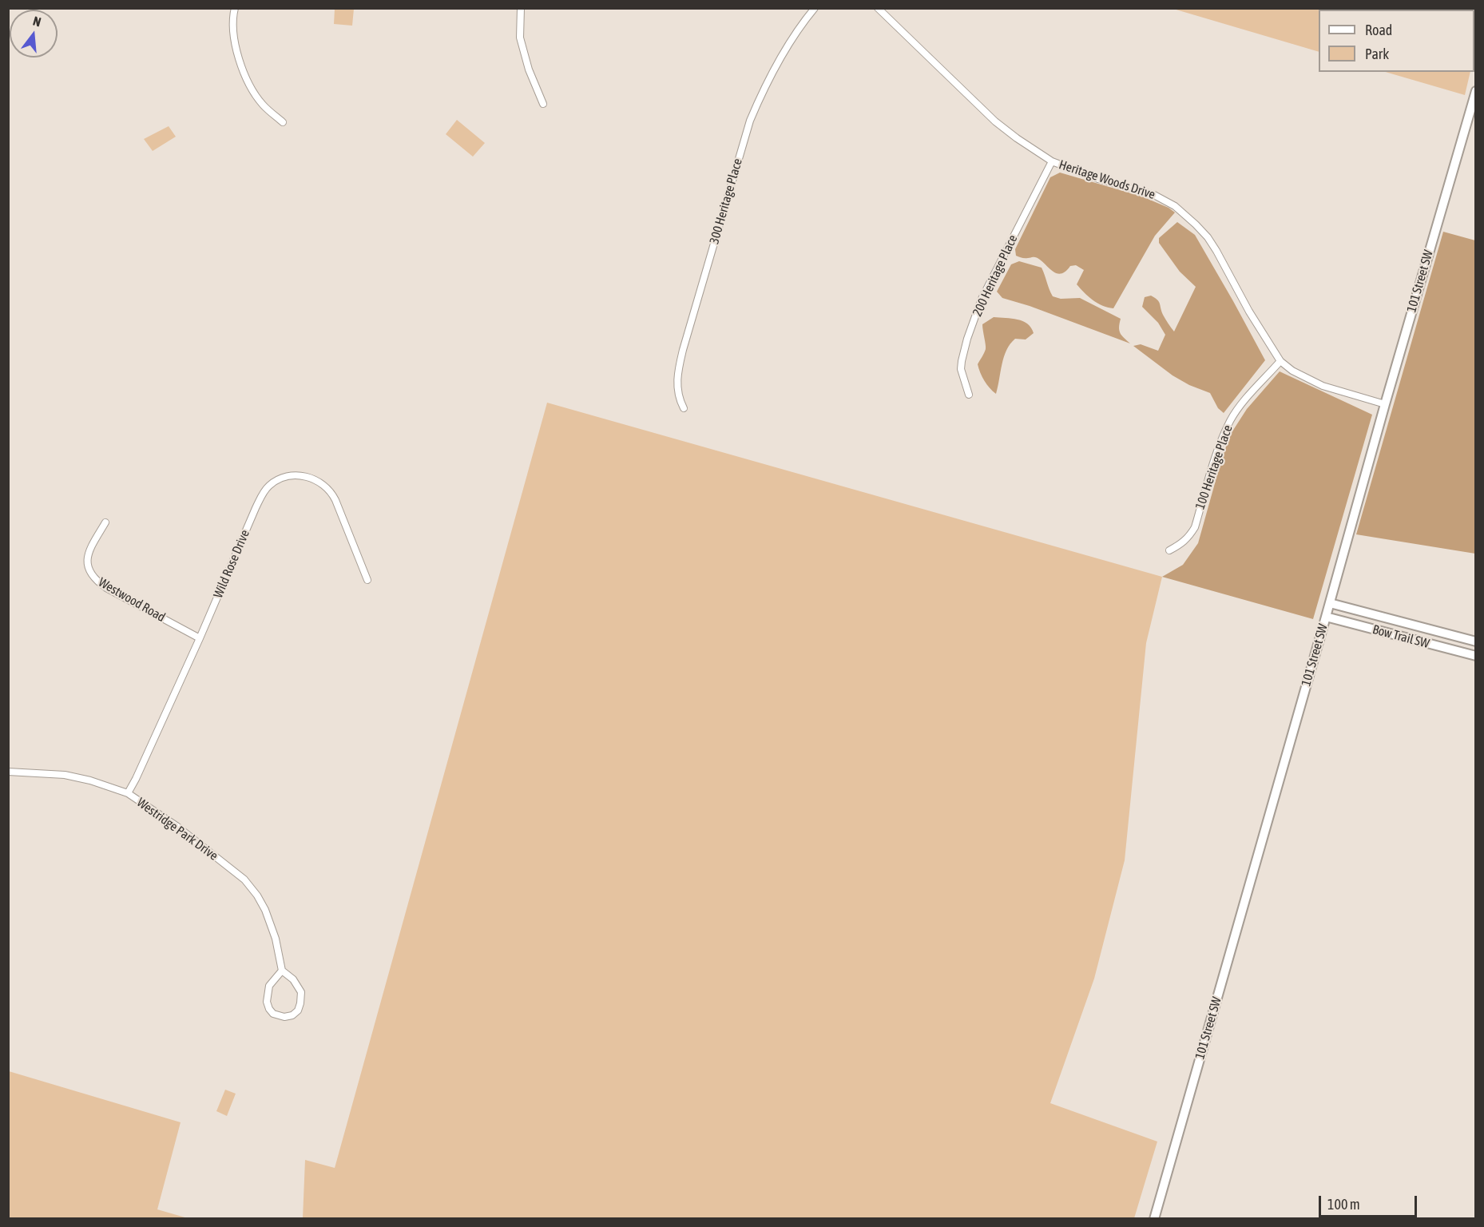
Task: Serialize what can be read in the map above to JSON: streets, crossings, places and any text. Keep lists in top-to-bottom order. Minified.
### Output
{"streets":{"street":["Heritage Woods Drive","300 Heritage Place","200 Heritage Place","101 Street SW","100 Heritage Place","Wild Rose Drive","Westwood Road","Bow Trail SW","Westridge Park Drive"]},"crossings":[["Heritage Woods Drive","200 Heritage Place"],["Heritage Woods Drive","101 Street SW"],["Heritage Woods Drive","100 Heritage Place"],["101 Street SW","Bow Trail SW"],["Wild Rose Drive","Westwood Road"],["Wild Rose Drive","Westridge Park Drive"]],"legend":["Road","Park"],"scale_bar":"100 m","north":"top"}
